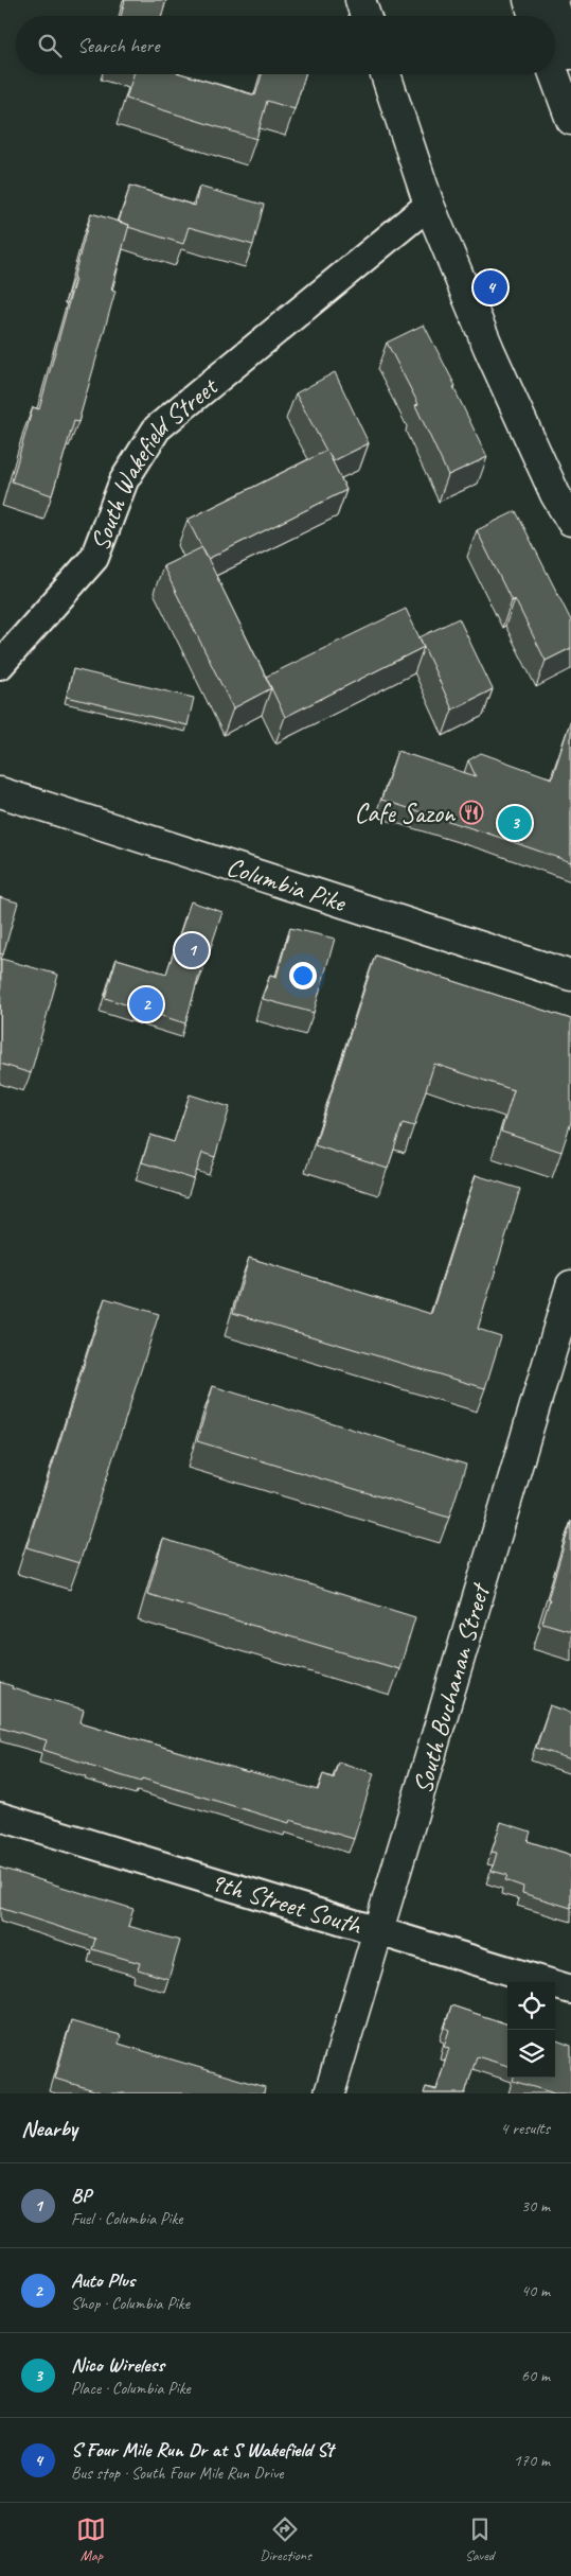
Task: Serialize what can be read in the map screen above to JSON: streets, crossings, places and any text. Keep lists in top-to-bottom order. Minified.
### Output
{"streets":{"street":["South Wakefield Street","Columbia Pike","South Buchanan Street","9th Street South"]},"crossings":[["South Buchanan Street","9th Street South"]],"places":{"restaurant":["Cafe Sazon"]},"page":{"search":"Search here","pins":["4","3","1","2"],"heading":["Nearby","4 results"],"list":[{"mark":"1","name":"BP","note":"Fuel · Columbia Pike","value":"30 m"},{"mark":"2","name":"Auto Plus","note":"Shop · Columbia Pike","value":"40 m"},{"mark":"3","name":"Nico Wireless","note":"Place · Columbia Pike","value":"60 m"},{"mark":"4","name":"S Four Mile Run Dr at S Wakefield St","note":"Bus stop · South Four Mile Run Drive","value":"170 m"}],"nav":["Map","Directions","Saved"]}}
